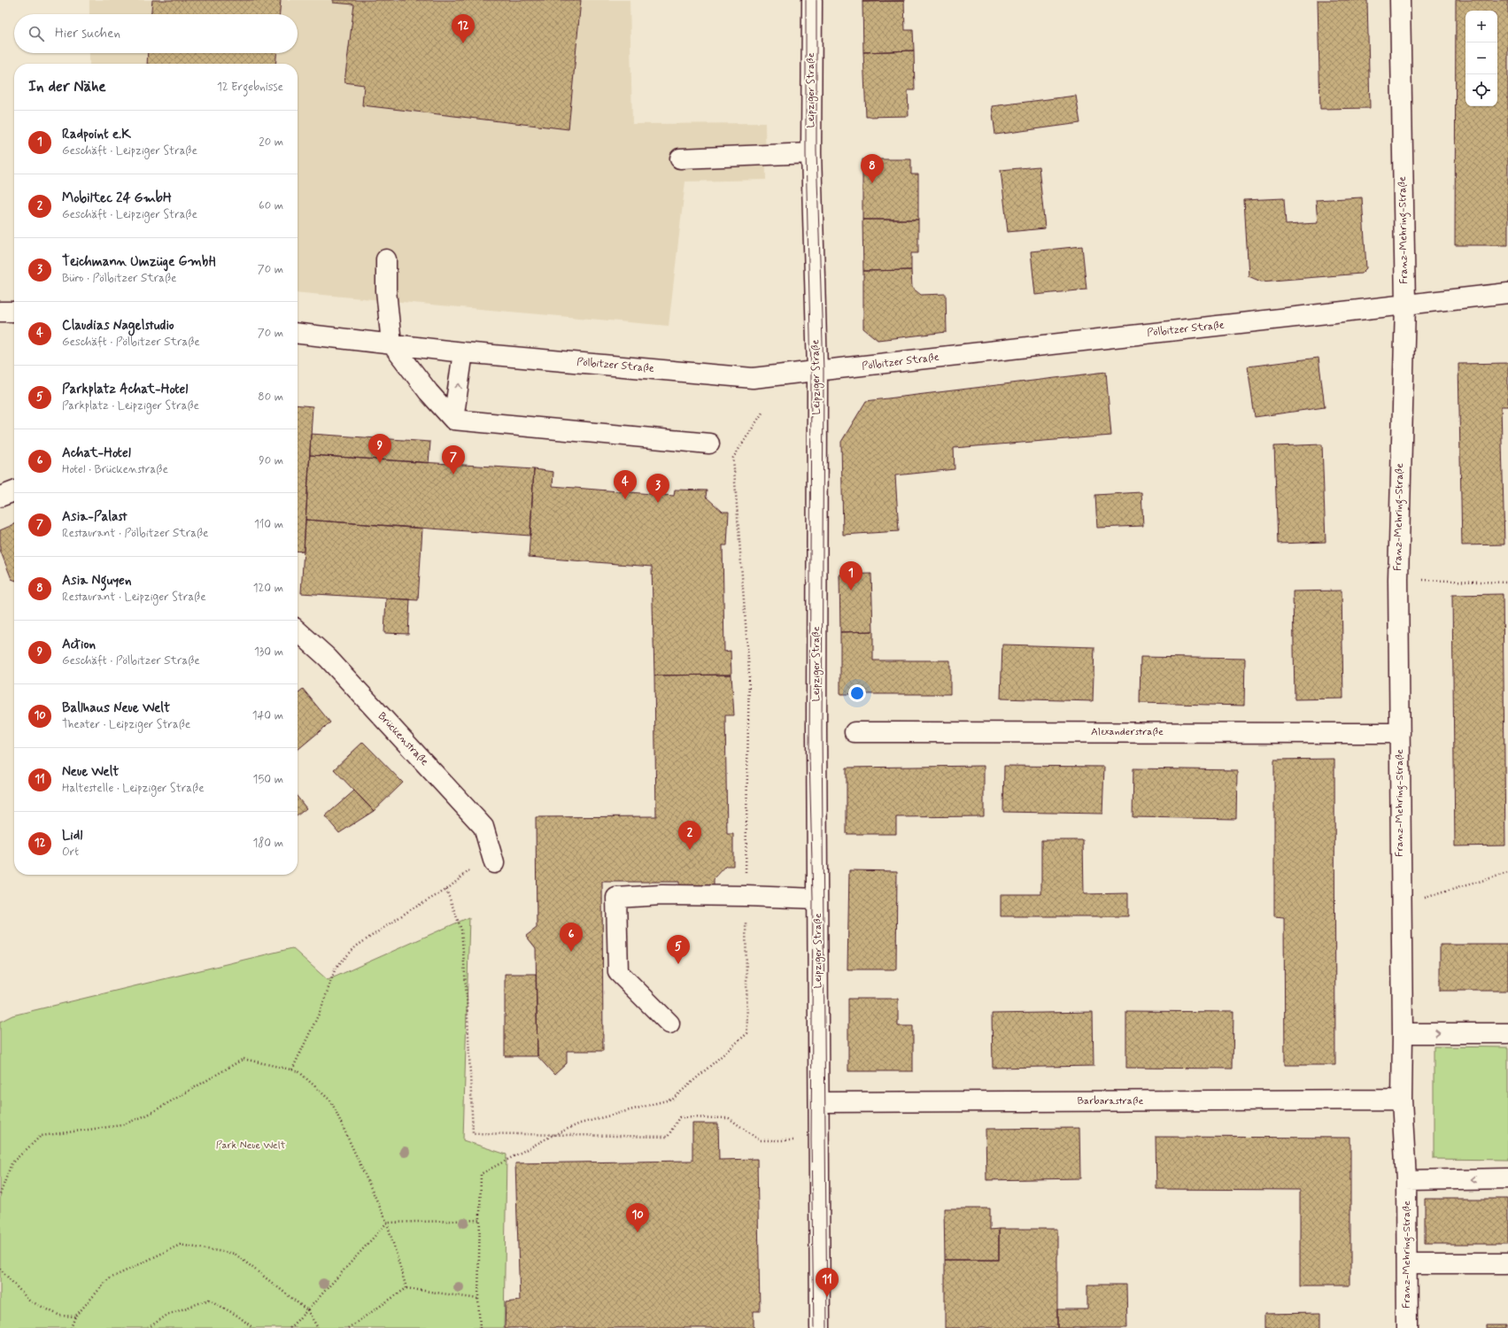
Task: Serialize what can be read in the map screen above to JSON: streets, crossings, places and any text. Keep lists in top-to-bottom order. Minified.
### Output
{"streets":{"street":["Leipziger Straße","Franz-Mehring-Straße","Pölbitzer Straße","Alexanderstraße","Brückenstraße","Barbarastraße"]},"crossings":[["Leipziger Straße","Pölbitzer Straße"],["Leipziger Straße","Barbarastraße"],["Franz-Mehring-Straße","Pölbitzer Straße"],["Franz-Mehring-Straße","Alexanderstraße"],["Franz-Mehring-Straße","Barbarastraße"]],"parks":["Park Neue Welt"],"page":{"map_buttons":["+","−"],"pins":["12","8","9","7","4","3","1","2","6","5","10","11"],"search":"Hier suchen","heading":["In der Nähe","12 Ergebnisse"],"list":[{"mark":"1","name":"Radpoint e.K","note":"Geschäft · Leipziger Straße","value":"20 m"},{"mark":"2","name":"Mobiltec 24 GmbH","note":"Geschäft · Leipziger Straße","value":"60 m"},{"mark":"3","name":"Teichmann Umzüge GmbH","note":"Büro · Pölbitzer Straße","value":"70 m"},{"mark":"4","name":"Claudias Nagelstudio","note":"Geschäft · Pölbitzer Straße","value":"70 m"},{"mark":"5","name":"Parkplatz Achat-Hotel","note":"Parkplatz · Leipziger Straße","value":"80 m"},{"mark":"6","name":"Achat-Hotel","note":"Hotel · Brückenstraße","value":"90 m"},{"mark":"7","name":"Asia-Palast","note":"Restaurant · Pölbitzer Straße","value":"110 m"},{"mark":"8","name":"Asia Nguyen","note":"Restaurant · Leipziger Straße","value":"120 m"},{"mark":"9","name":"Action","note":"Geschäft · Pölbitzer Straße","value":"130 m"},{"mark":"10","name":"Ballhaus Neue Welt","note":"Theater · Leipziger Straße","value":"140 m"},{"mark":"11","name":"Neue Welt","note":"Haltestelle · Leipziger Straße","value":"150 m"},{"mark":"12","name":"Lidl","note":"Ort","value":"180 m"}]}}
